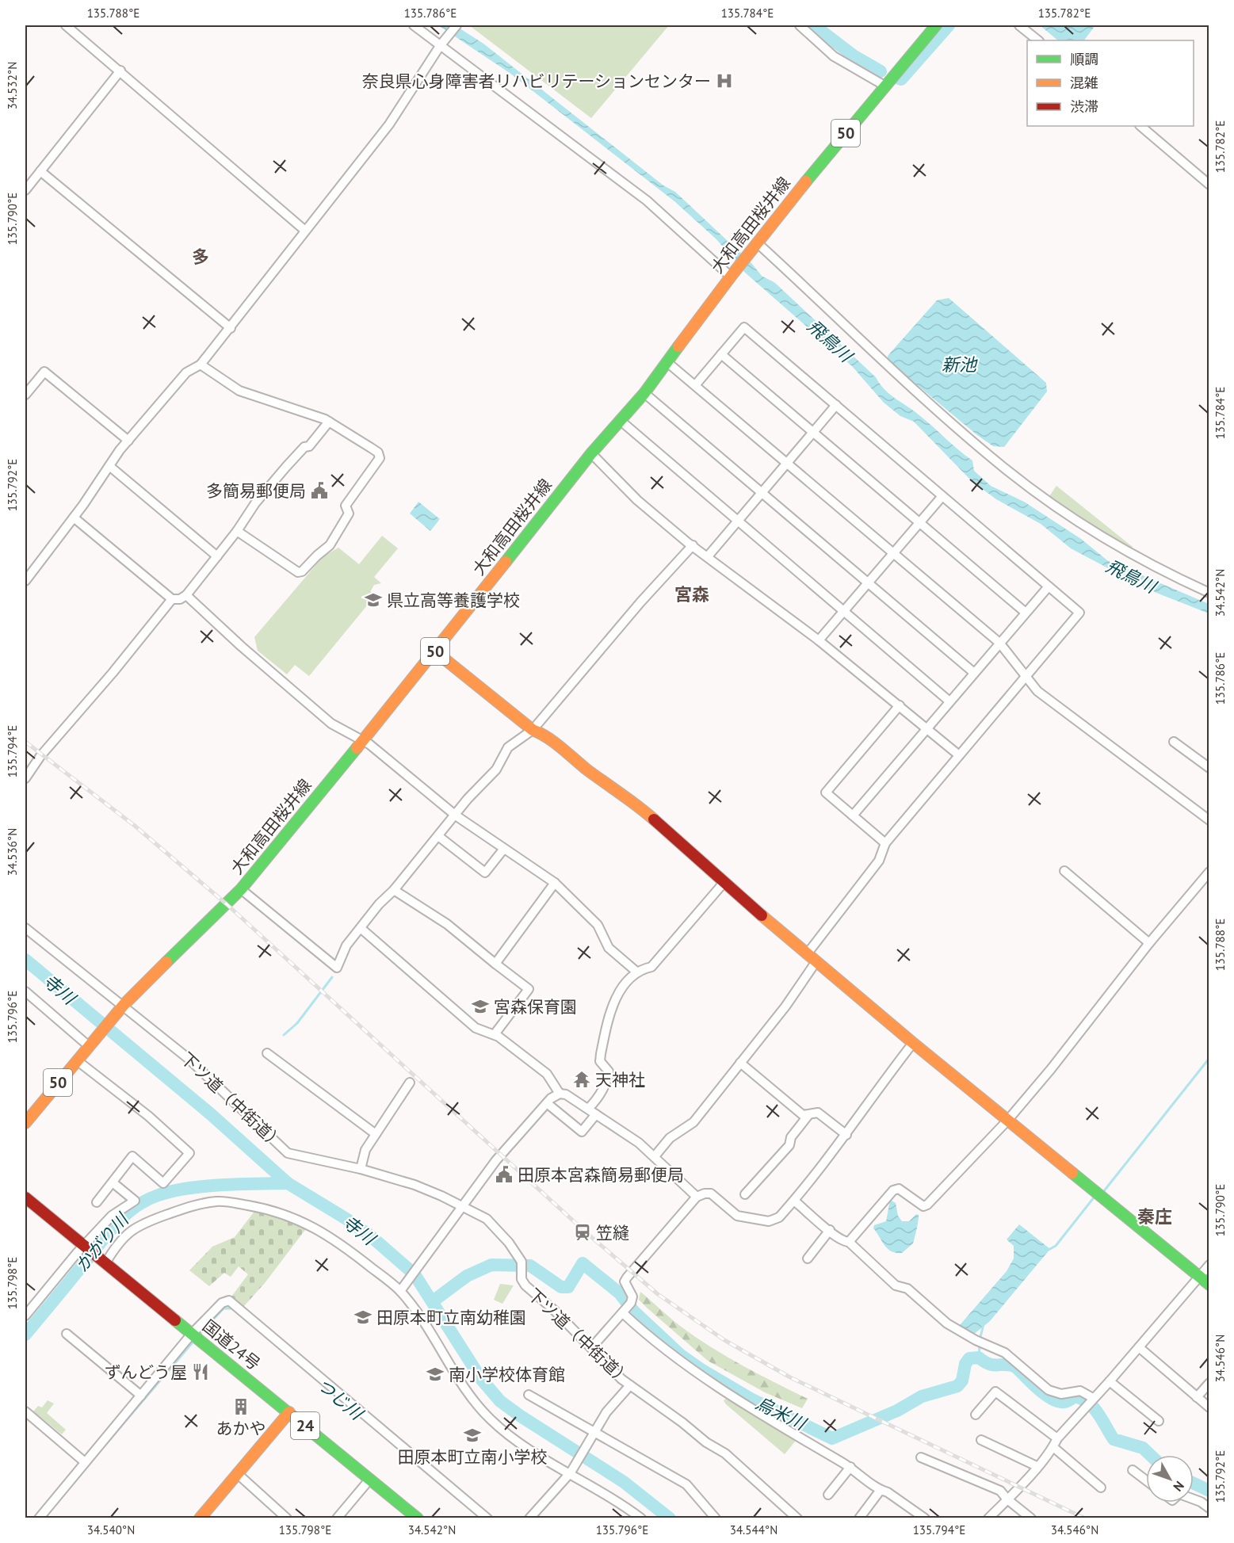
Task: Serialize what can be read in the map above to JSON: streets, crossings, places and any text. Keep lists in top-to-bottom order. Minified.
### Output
{"streets":{"main road":["50","大和高田桜井線","国道24号","24"],"street":["下ツ道（中街道）"]},"crossings":[["大和高田桜井線","下ツ道（中街道）"]],"districts":["多","宮森","秦庄"],"water":["飛鳥川","新池","寺川","かがり川","つじ川","烏米川"],"places":{"hospital":["奈良県心身障害者リハビリテーションセンター"],"public building":["多簡易郵便局","田原本宮森簡易郵便局"],"school or university":["県立高等養護学校","宮森保育園","田原本町立南幼稚園","南小学校体育館","田原本町立南小学校"],"temple":["天神社"],"station":["笠縫"],"restaurant":["ずんどう屋"],"building":["あかや"]},"legend":["順調","混雑","渋滞"],"north":"bottom right","coordinates":["135.788°E","135.786°E","135.784°E","135.782°E","34.532°N","135.790°E","135.792°E","34.542°N","135.794°E","34.536°N","135.796°E","135.798°E","34.546°N","34.540°N","34.544°N"]}
